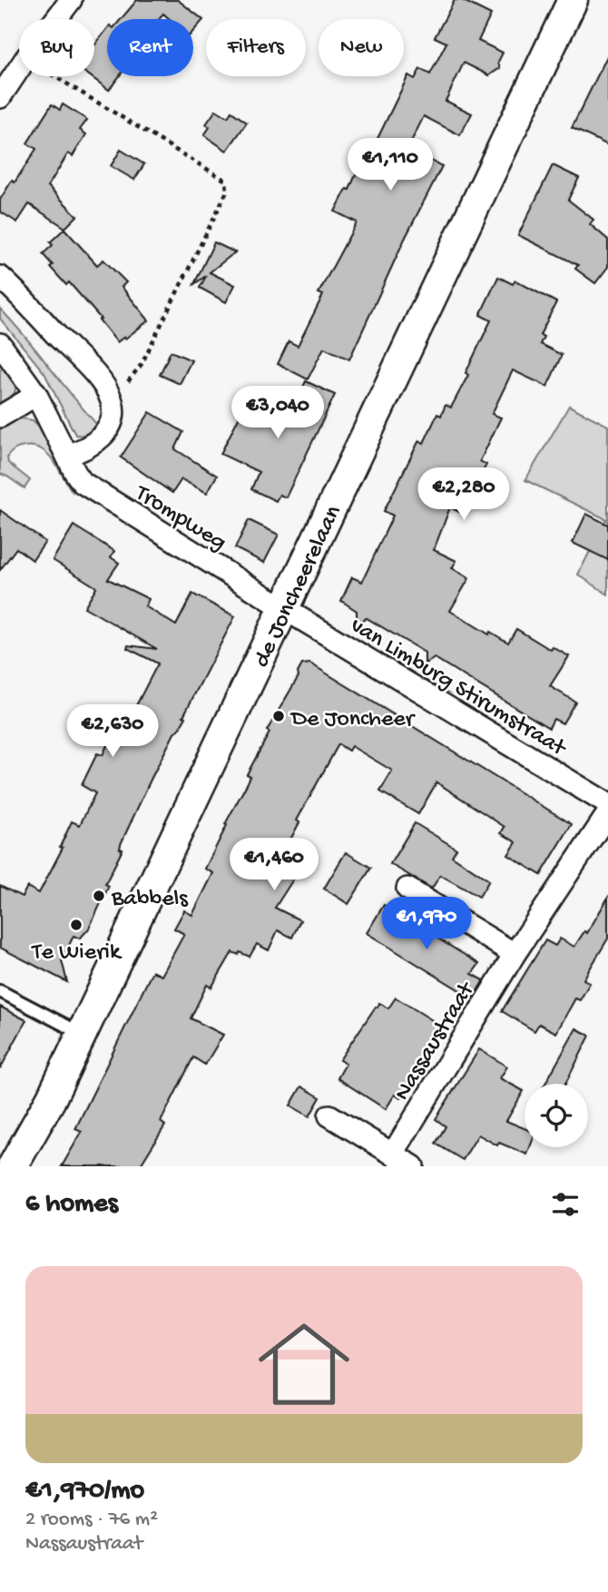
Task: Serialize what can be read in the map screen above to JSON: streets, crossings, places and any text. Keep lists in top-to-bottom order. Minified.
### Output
{"streets":{"main road":["de Joncheerelaan"],"street":["Trompweg","van Limburg Stirumstraat","Nassaustraat"]},"crossings":[["Trompweg","de Joncheerelaan"],["Trompweg","van Limburg Stirumstraat"],["de Joncheerelaan","van Limburg Stirumstraat"]],"places":["De Joncheer","Babbels","Te Wierik"],"page":{"chip":["Buy","Rent","Filters","New"],"price":["€1,110","€3,040","€2,280","€2,630","€1,460","€1,970"],"heading":"6 homes","list":[{"name":"€1,970/mo","note":"2 rooms · 76 m² · Nassaustraat"}]}}
